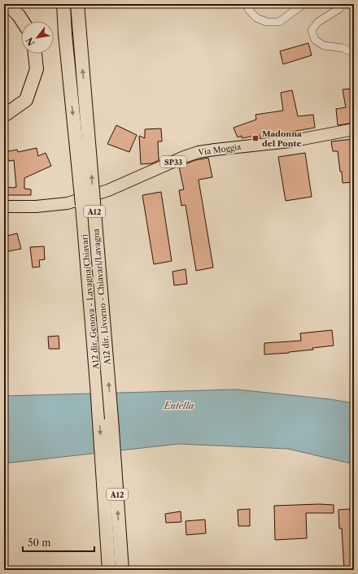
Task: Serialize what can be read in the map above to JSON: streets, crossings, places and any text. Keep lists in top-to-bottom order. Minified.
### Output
{"streets":{"highway":["A12","A12 dir. Livorno - Chiavari/Lavagna","A12 dir. Genova - Lavagna/Chiavari"],"main road":["Via Moggia","SP33"]},"crossings":[["A12","A12 dir. Genova - Lavagna/Chiavari"]],"one_way":["A12 dir. Livorno - Chiavari/Lavagna","A12 dir. Genova - Lavagna/Chiavari"],"water":["Entella"],"places":{"transit":["Madonna del Ponte"]},"scale_bar":"50 m","north":"bottom left"}
